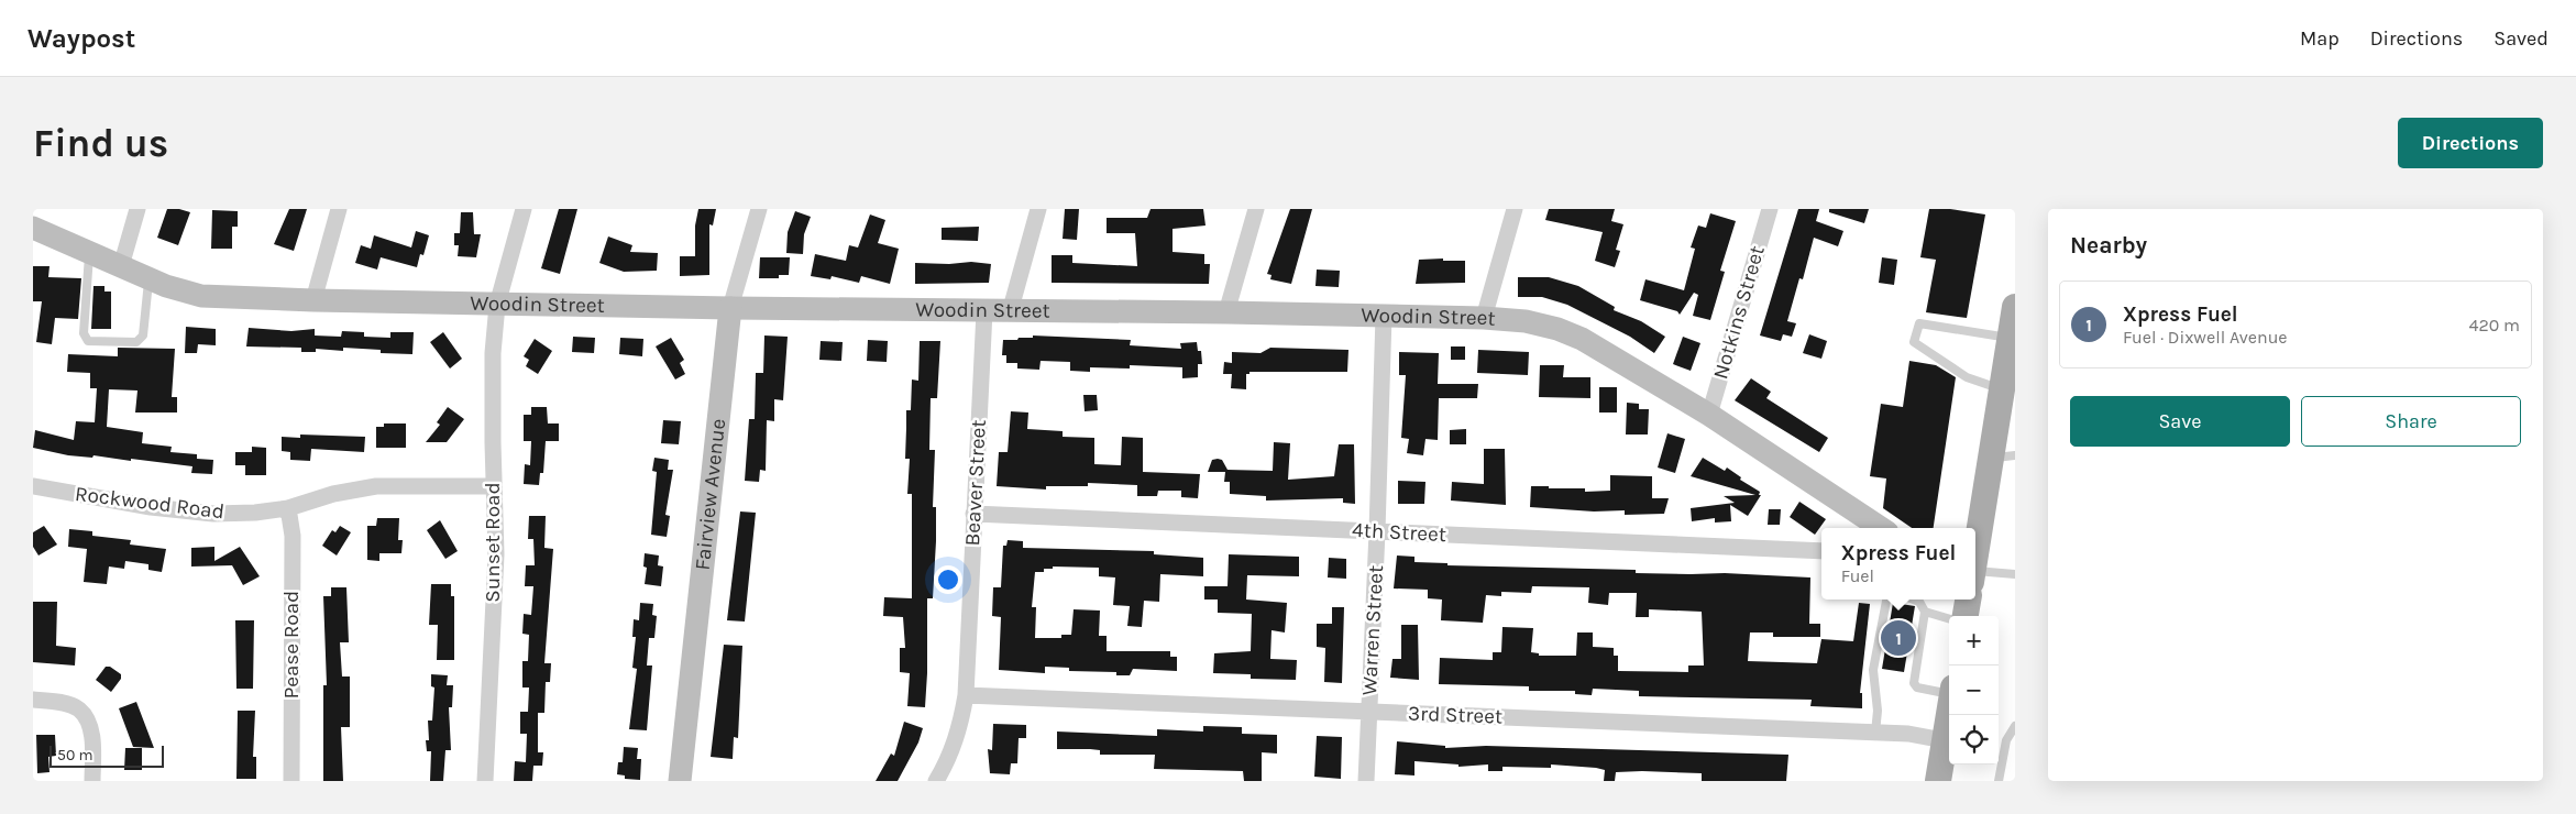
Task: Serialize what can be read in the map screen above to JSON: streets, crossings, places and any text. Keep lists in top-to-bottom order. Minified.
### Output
{"streets":{"main road":["Woodin Street","Fairview Avenue"],"street":["Notkins Street","Beaver Street","Rockwood Road","4th Street","Sunset Road","Warren Street","Pease Road","3rd Street"]},"crossings":[["Woodin Street","Notkins Street"],["Woodin Street","Beaver Street"],["Woodin Street","Fairview Avenue"],["Woodin Street","Sunset Road"],["Woodin Street","Warren Street"],["Beaver Street","4th Street"],["Beaver Street","3rd Street"],["Rockwood Road","Sunset Road"],["Rockwood Road","Pease Road"],["4th Street","Warren Street"],["Warren Street","3rd Street"]],"scale_bar":"50 m","page":{"header":"Waypost","nav":["Map","Directions","Saved"],"buttons":["Directions",["Save","Share"]],"title":"Find us","heading":"Nearby","list":[{"mark":"1","name":"Xpress Fuel","note":"Fuel · Dixwell Avenue","value":"420 m"}],"popup":["Xpress Fuel","Fuel"],"map_buttons":["+","−"],"pins":"1","scale":"50 m"}}
